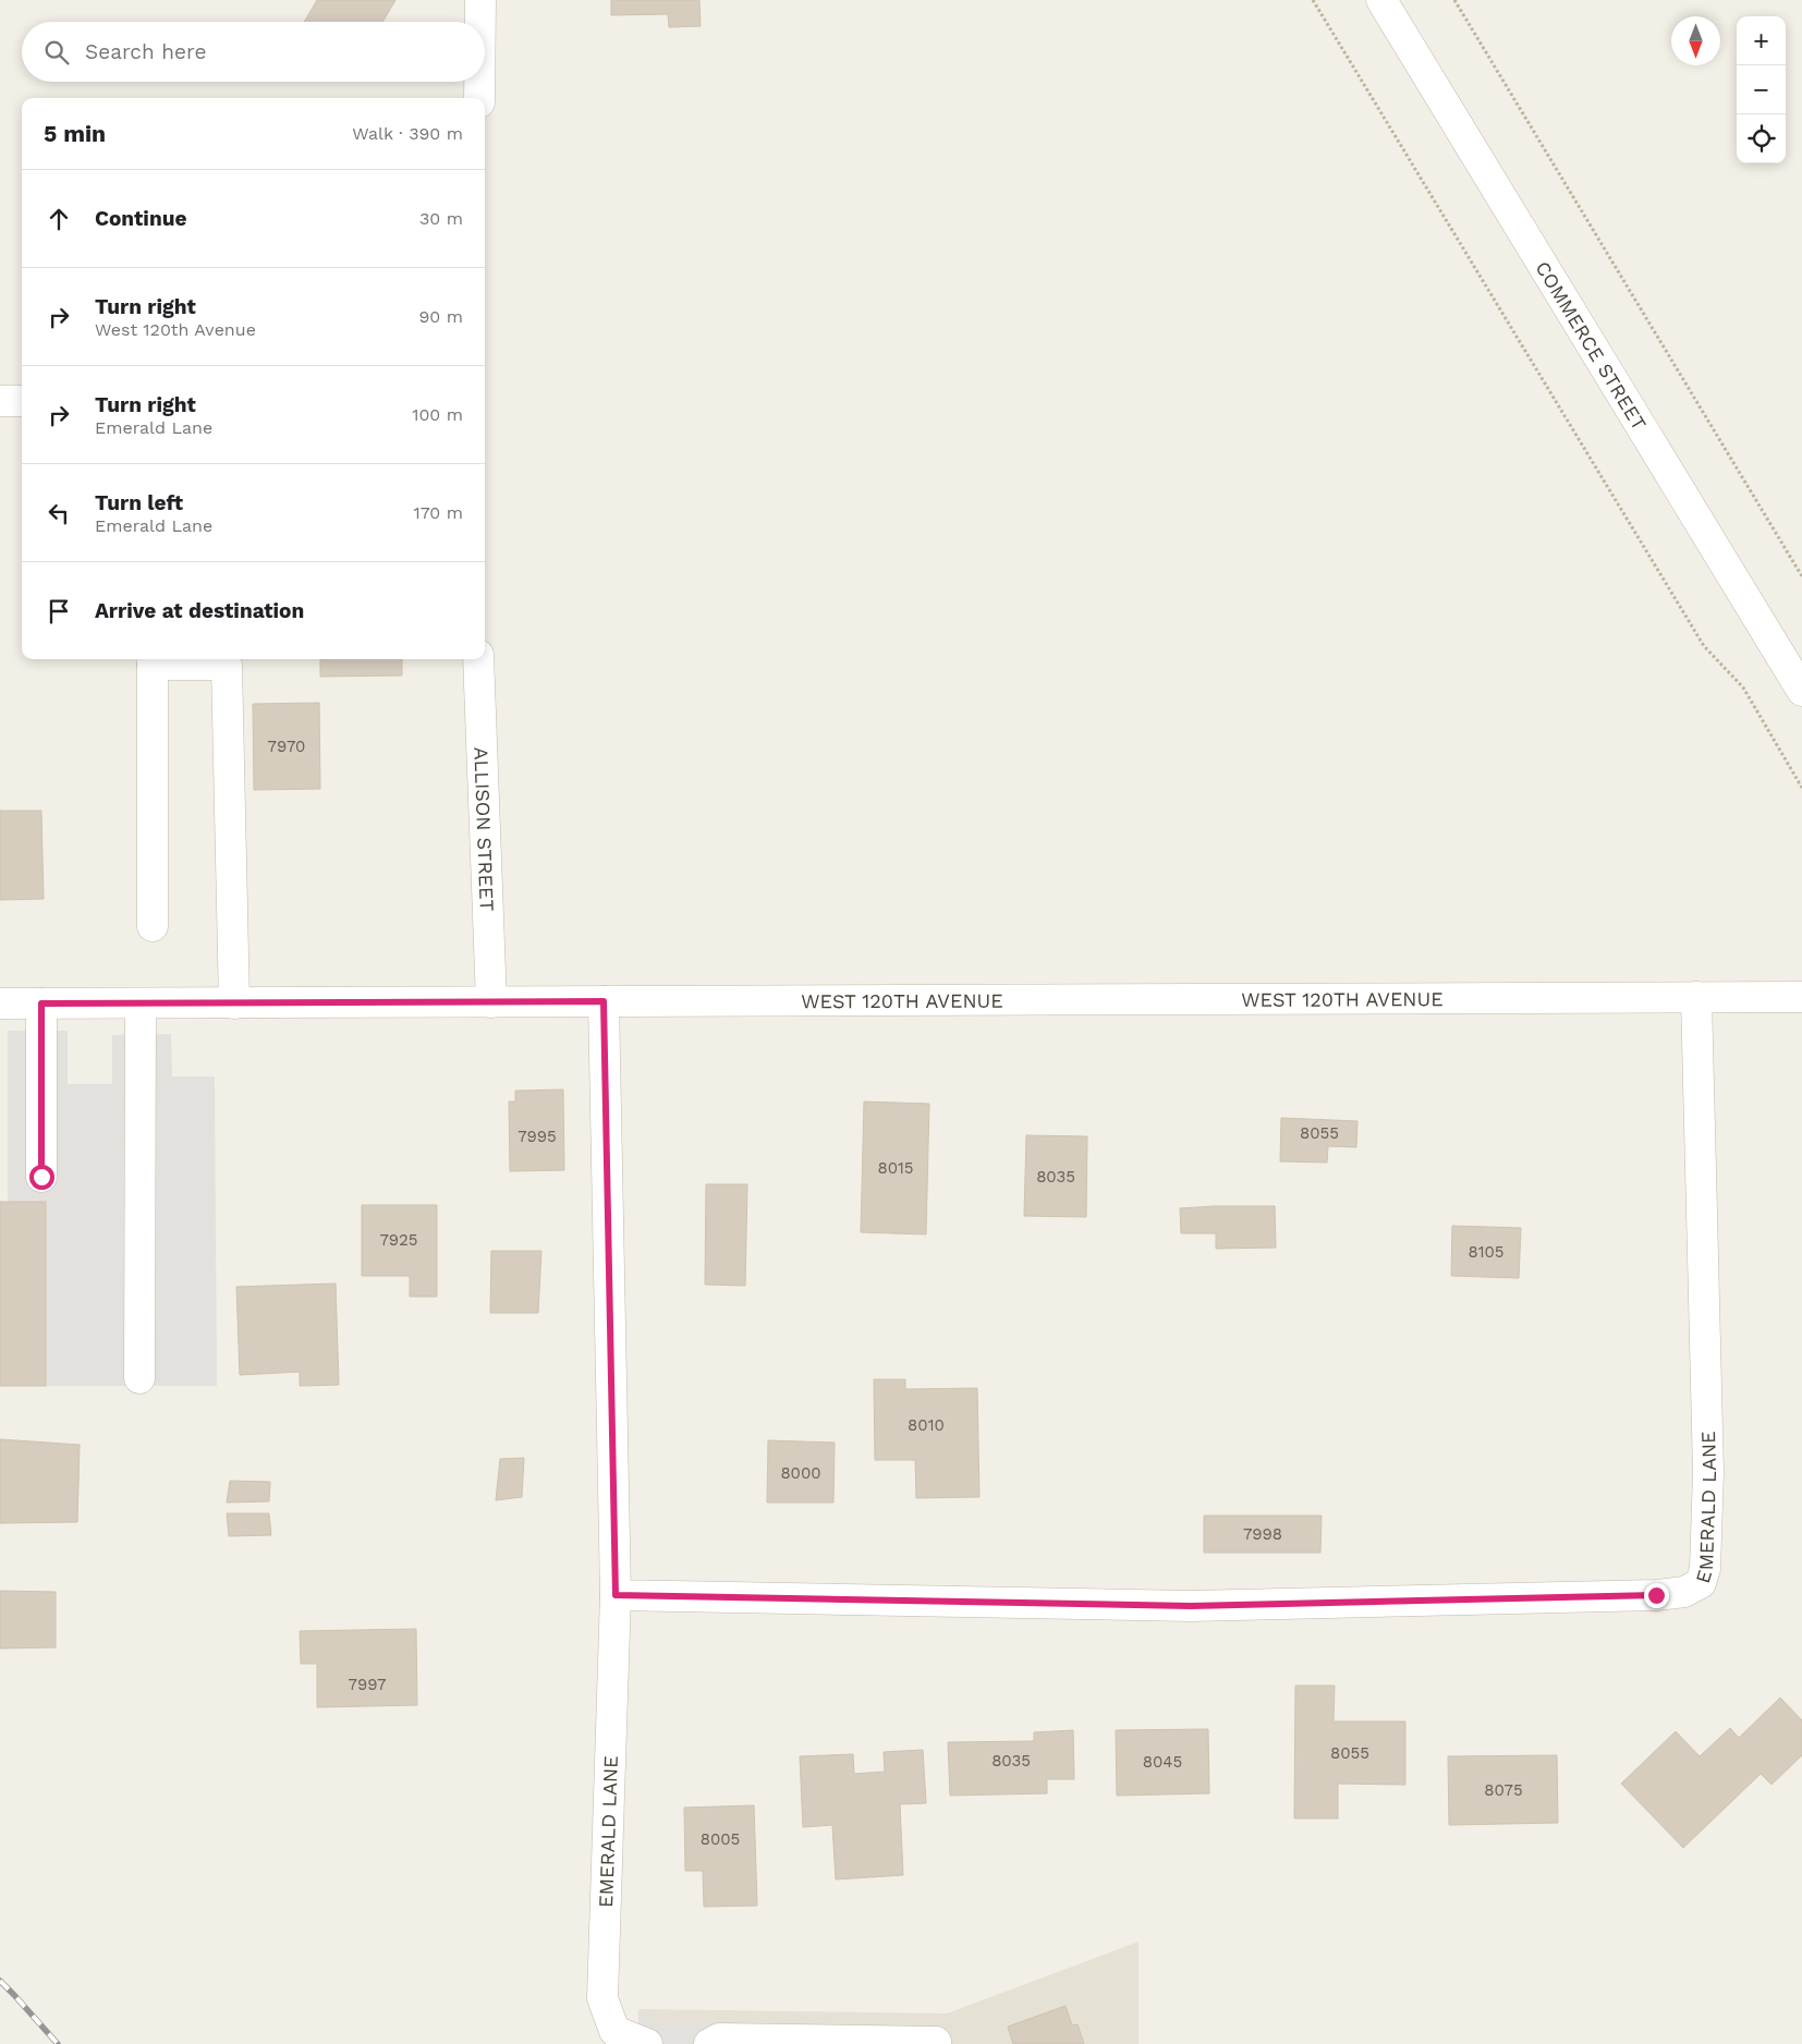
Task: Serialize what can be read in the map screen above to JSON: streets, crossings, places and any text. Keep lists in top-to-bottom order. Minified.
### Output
{"streets":{"street":["COMMERCE STREET","ALLISON STREET","WEST 120TH AVENUE","EMERALD LANE"]},"crossings":[["ALLISON STREET","WEST 120TH AVENUE"],["WEST 120TH AVENUE","EMERALD LANE"]],"house_numbers":["7970","8055","7995","8015","8035","7925","8105","8010","8000","7998","7997","8055","8035","8045","8075","8005"],"north":"bottom","page":{"map_buttons":["+","−"],"search":"Search here","heading":["5 min","Walk · 390 m"],"list":[["Continue","30 m"],["Turn right","West 120th Avenue","90 m"],["Turn right","Emerald Lane","100 m"],["Turn left","Emerald Lane","170 m"],"Arrive at destination"]}}
